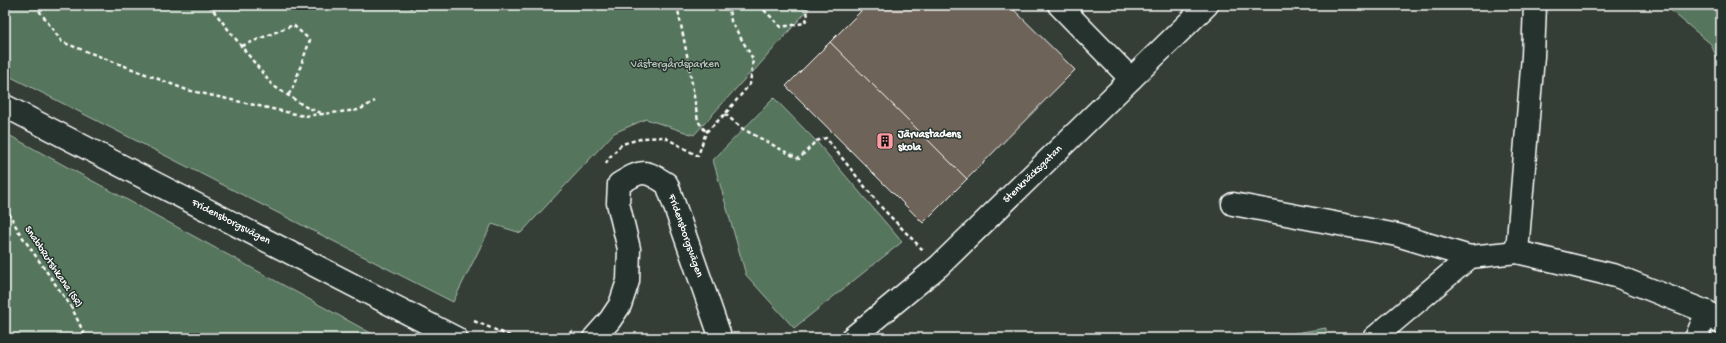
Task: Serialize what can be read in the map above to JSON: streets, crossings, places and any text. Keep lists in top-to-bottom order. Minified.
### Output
{"streets":{"street":["Stenknäcksgatan","Fridensborgsvägen"],"path":["SnabbRutshkana (SR)"]},"parks":["Västergårdsparken"],"places":{"building":["Järvastadens skola"]}}
